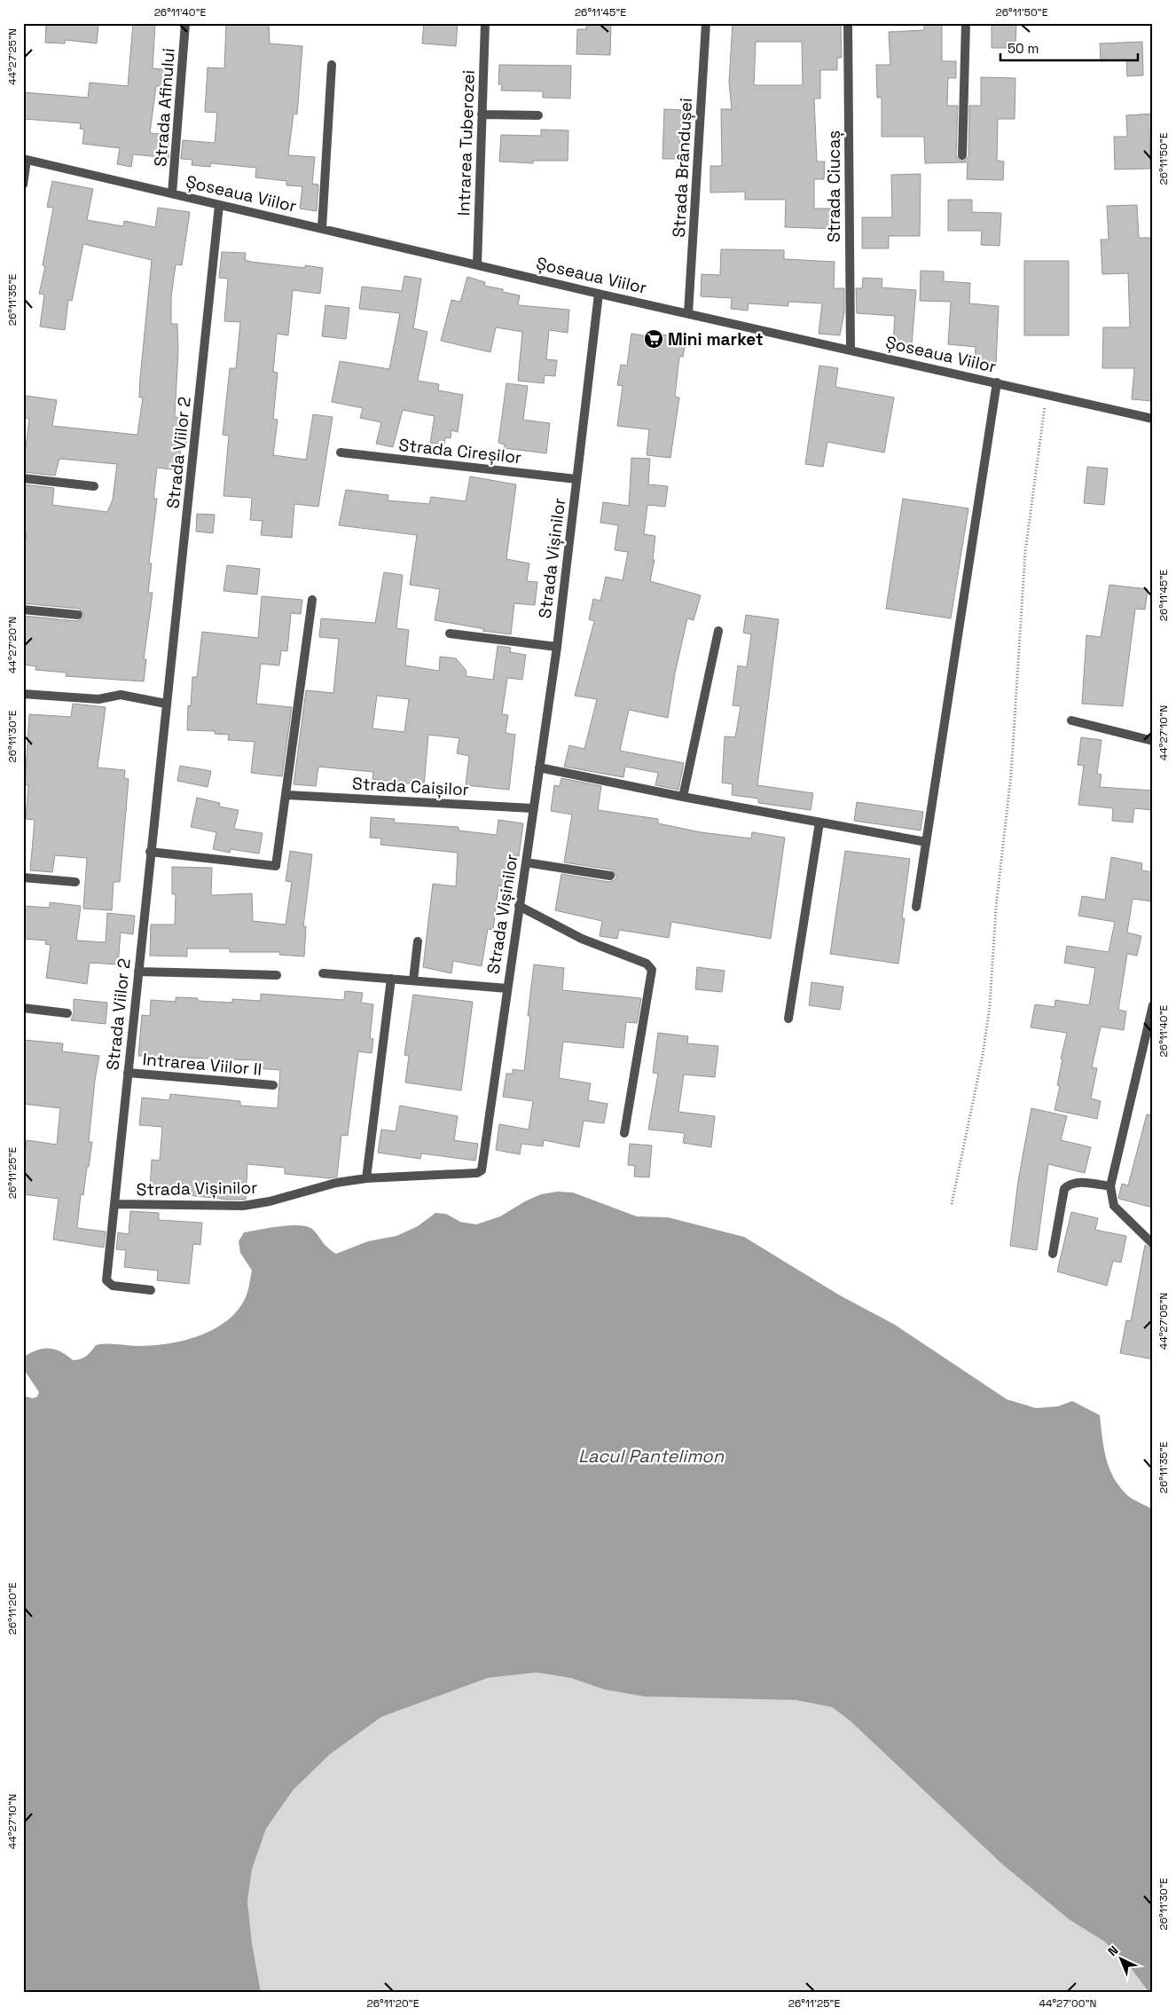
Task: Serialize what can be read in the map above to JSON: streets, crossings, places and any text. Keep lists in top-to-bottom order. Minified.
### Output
{"streets":{"street":["Strada Afinului","Intrarea Tuberozei","Strada Brândușei","Strada Ciucaș","Șoseaua Viilor","Strada Cireșilor","Strada Viilor 2","Strada Vișinilor","Strada Caișilor","Intrarea Viilor II"]},"crossings":[["Strada Afinului","Șoseaua Viilor"],["Intrarea Tuberozei","Șoseaua Viilor"],["Strada Brândușei","Șoseaua Viilor"],["Strada Ciucaș","Șoseaua Viilor"],["Șoseaua Viilor","Strada Viilor 2"],["Șoseaua Viilor","Strada Vișinilor"],["Strada Cireșilor","Strada Vișinilor"],["Strada Viilor 2","Strada Vișinilor"],["Strada Viilor 2","Intrarea Viilor II"],["Strada Vișinilor","Strada Caișilor"]],"water":["Lacul Pantelimon"],"places":{"supermarket":["Mini market"]},"scale_bar":"50 m","north":"top left","coordinates":["26°11'40\"E","26°11'45\"E","26°11'50\"E","44°27'25\"N","26°11'35\"E","44°27'20\"N","44°27'10\"N","26°11'30\"E","26°11'25\"E","44°27'05\"N","26°11'20\"E","44°27'00\"N"]}
